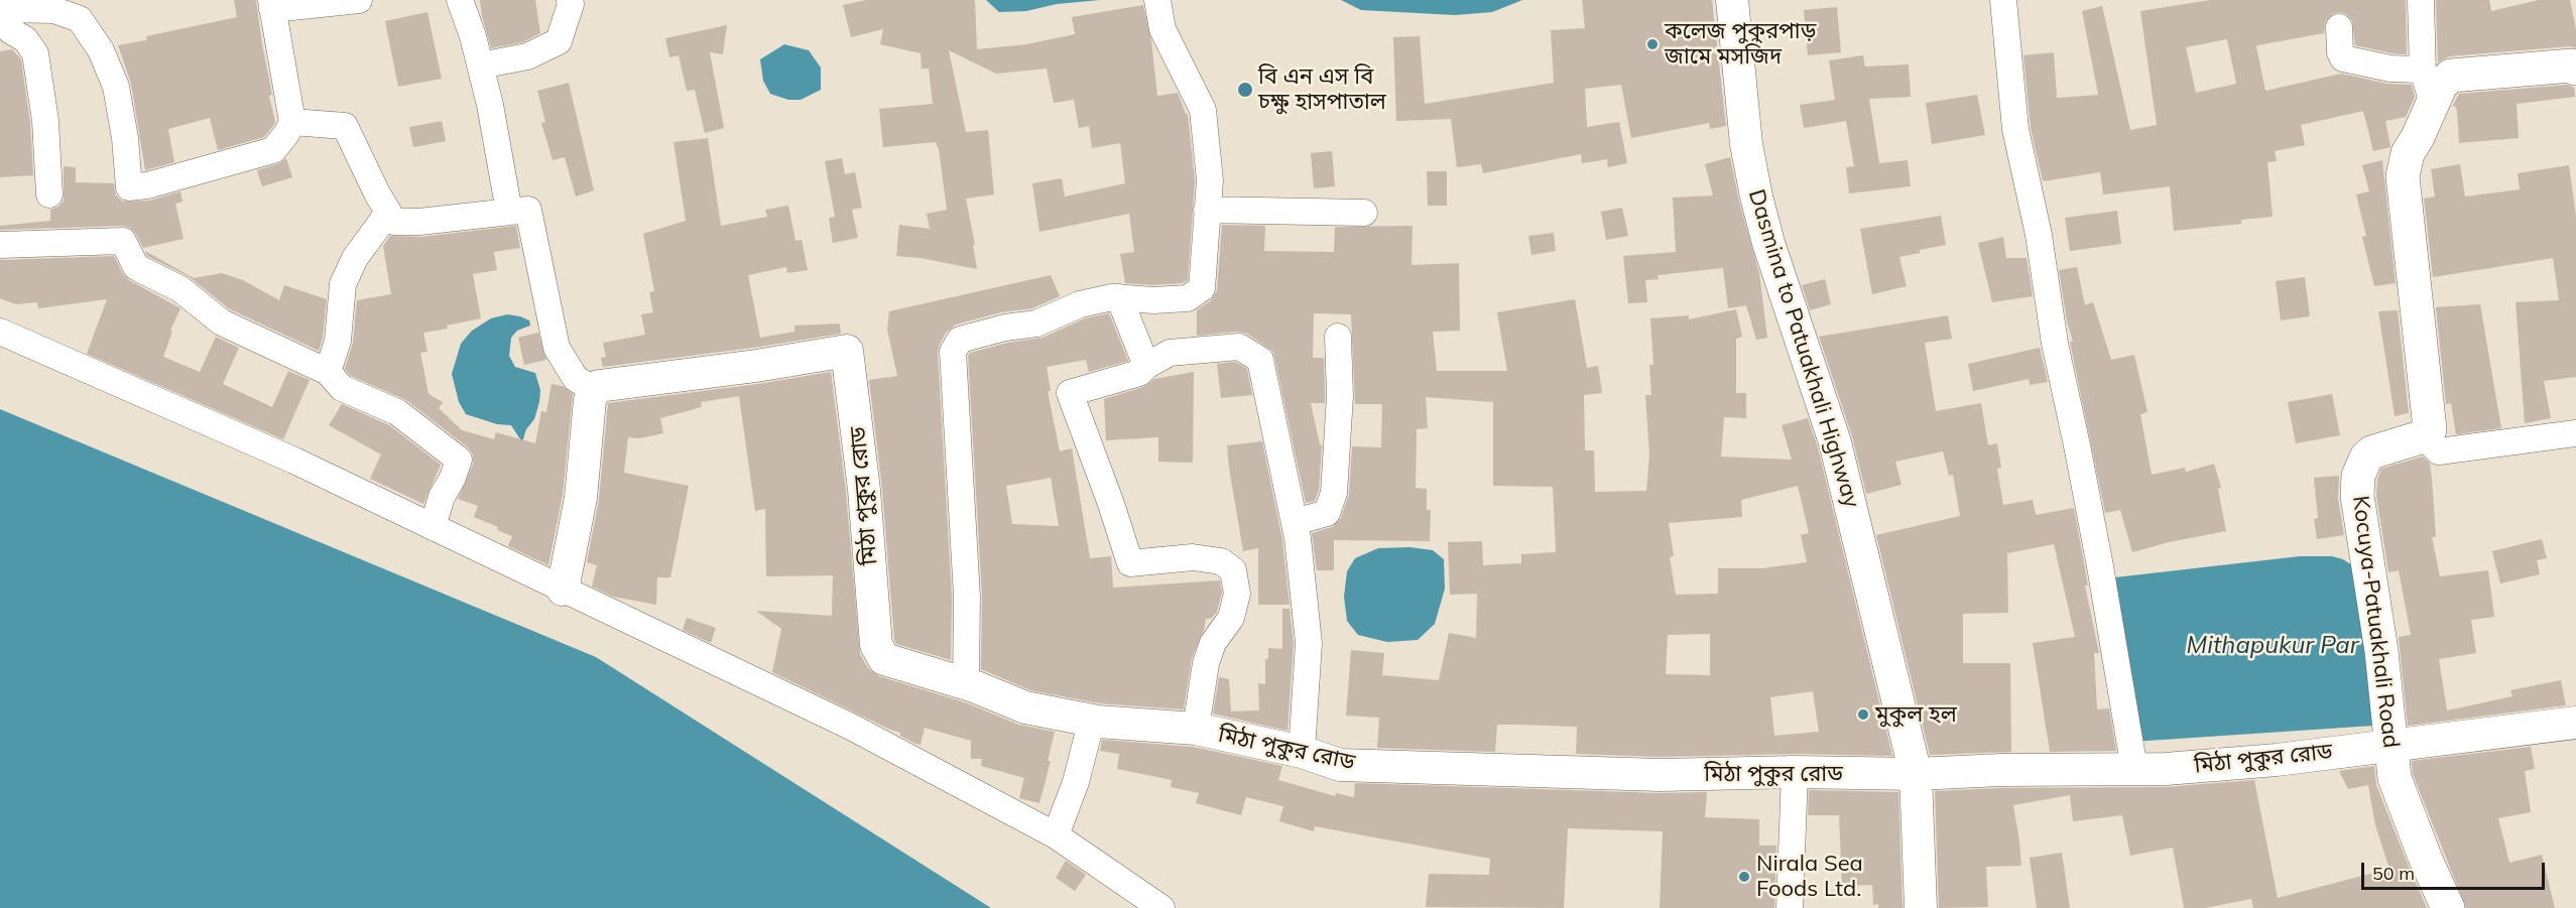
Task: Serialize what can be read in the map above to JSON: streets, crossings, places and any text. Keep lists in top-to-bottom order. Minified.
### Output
{"streets":{"main road":["Kocuya-Patuakhali Road"],"street":["Dasmina to Patuakhali Highway","মিঠা পুকুর রোড"]},"crossings":[["Dasmina to Patuakhali Highway","মিঠা পুকুর রোড"],["মিঠা পুকুর রোড","Kocuya-Patuakhali Road"]],"water":["Mithapukur Par"],"places":["কলেজ পুকুরপাড় জামে মসজিদ","বি এন এস বি চক্ষু হাসপাতাল","মুকুল হল","Nirala Sea Foods Ltd."],"scale_bar":"50 m"}
